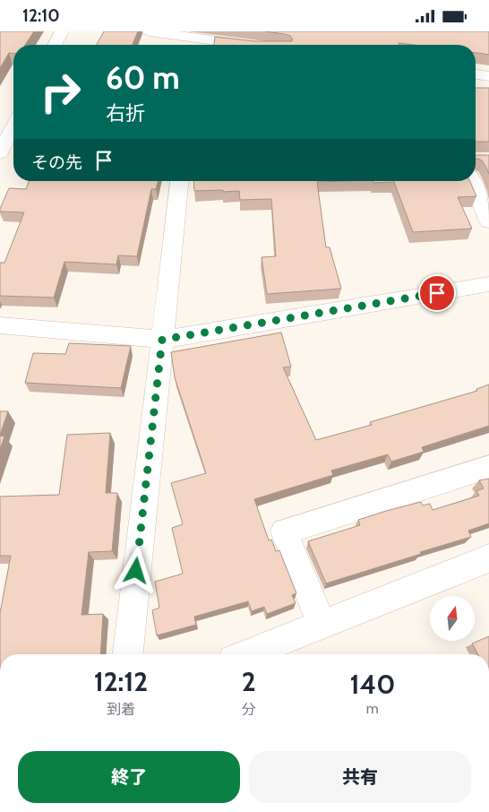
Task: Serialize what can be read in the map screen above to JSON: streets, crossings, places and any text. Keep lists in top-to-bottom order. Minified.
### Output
{"north":"top","page":{"status":"12:10","turn":["60 m","右折"],"then":"その先","eta":["12:12","到着","2","分","140","m"],"buttons":["終了","共有"]}}
